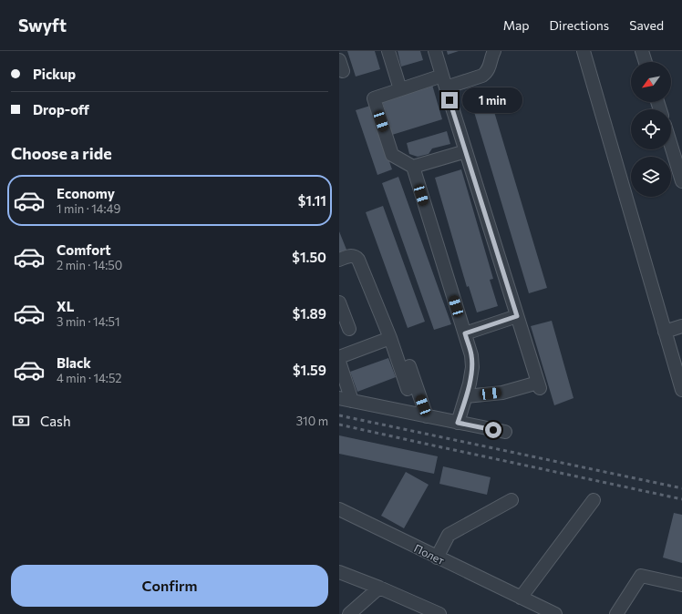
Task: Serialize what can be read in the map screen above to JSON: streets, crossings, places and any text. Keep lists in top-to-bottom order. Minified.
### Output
{"streets":{"street":["Полет"]},"north":"bottom left","page":{"header":"Swyft","nav":["Map","Directions","Saved"],"banner":["Pickup","Drop-off"],"bubble":"1 min","heading":"Choose a ride","list":[{"name":"Economy","note":"1 min · 14:49","value":"$1.11"},{"name":"Comfort","note":"2 min · 14:50","value":"$1.50"},{"name":"XL","note":"3 min · 14:51","value":"$1.89"},{"name":"Black","note":"4 min · 14:52","value":"$1.59"}],"pay":["Cash","310 m"],"buttons":"Confirm"}}
